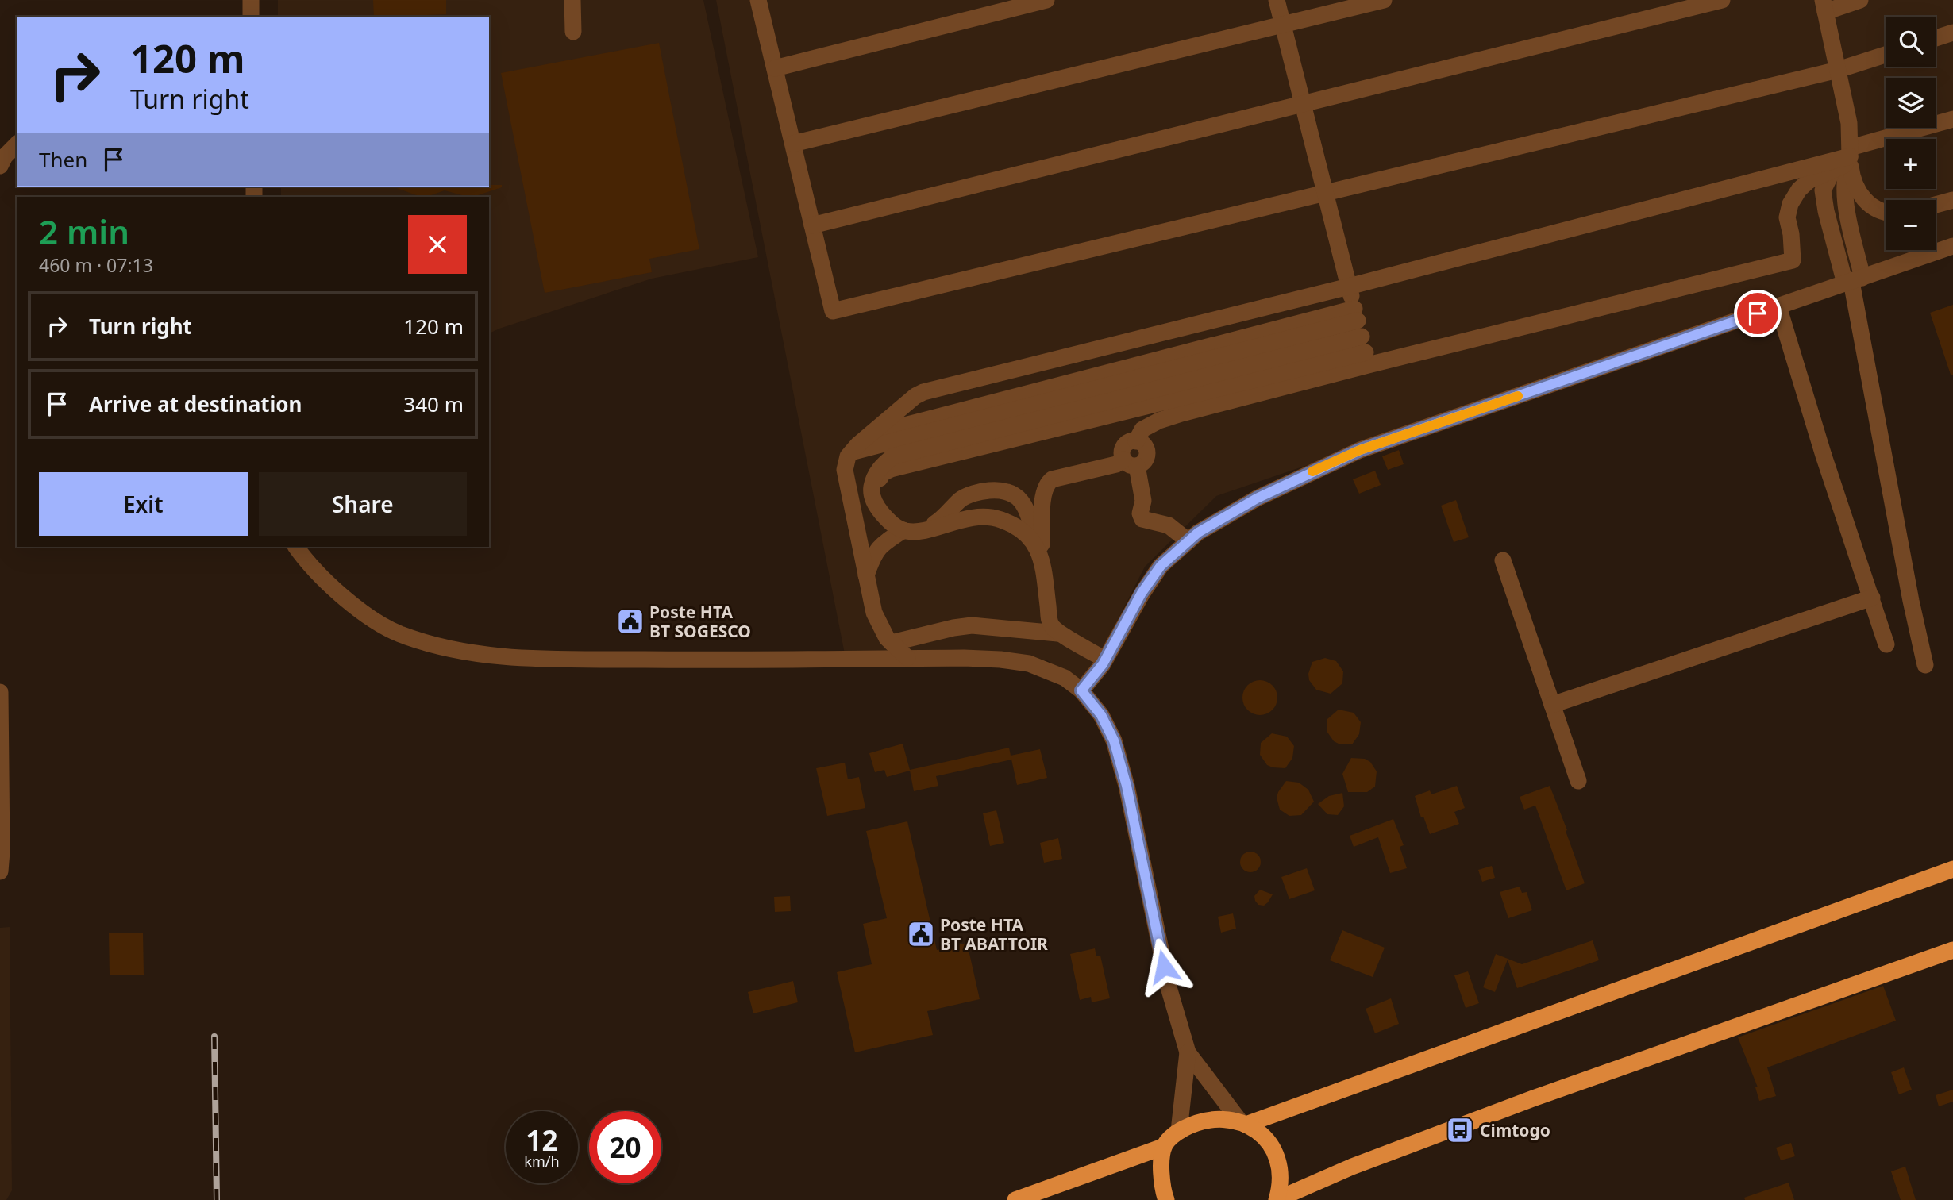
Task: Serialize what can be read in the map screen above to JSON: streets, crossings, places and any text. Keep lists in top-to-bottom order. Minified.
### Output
{"places":{"public building":["Poste HTA BT SOGESCO","Poste HTA BT ABATTOIR"],"bus stop":["Cimtogo"]},"page":{"map_buttons":["+","−"],"turn":["120 m","Turn right"],"then":"Then","heading":["2 min","460 m · 07:13"],"list":[{"name":"Turn right","value":"120 m"},{"name":"Arrive at destination","value":"340 m"}],"buttons":["Exit","Share"],"speed":"12 km/h","limit":"20"}}
